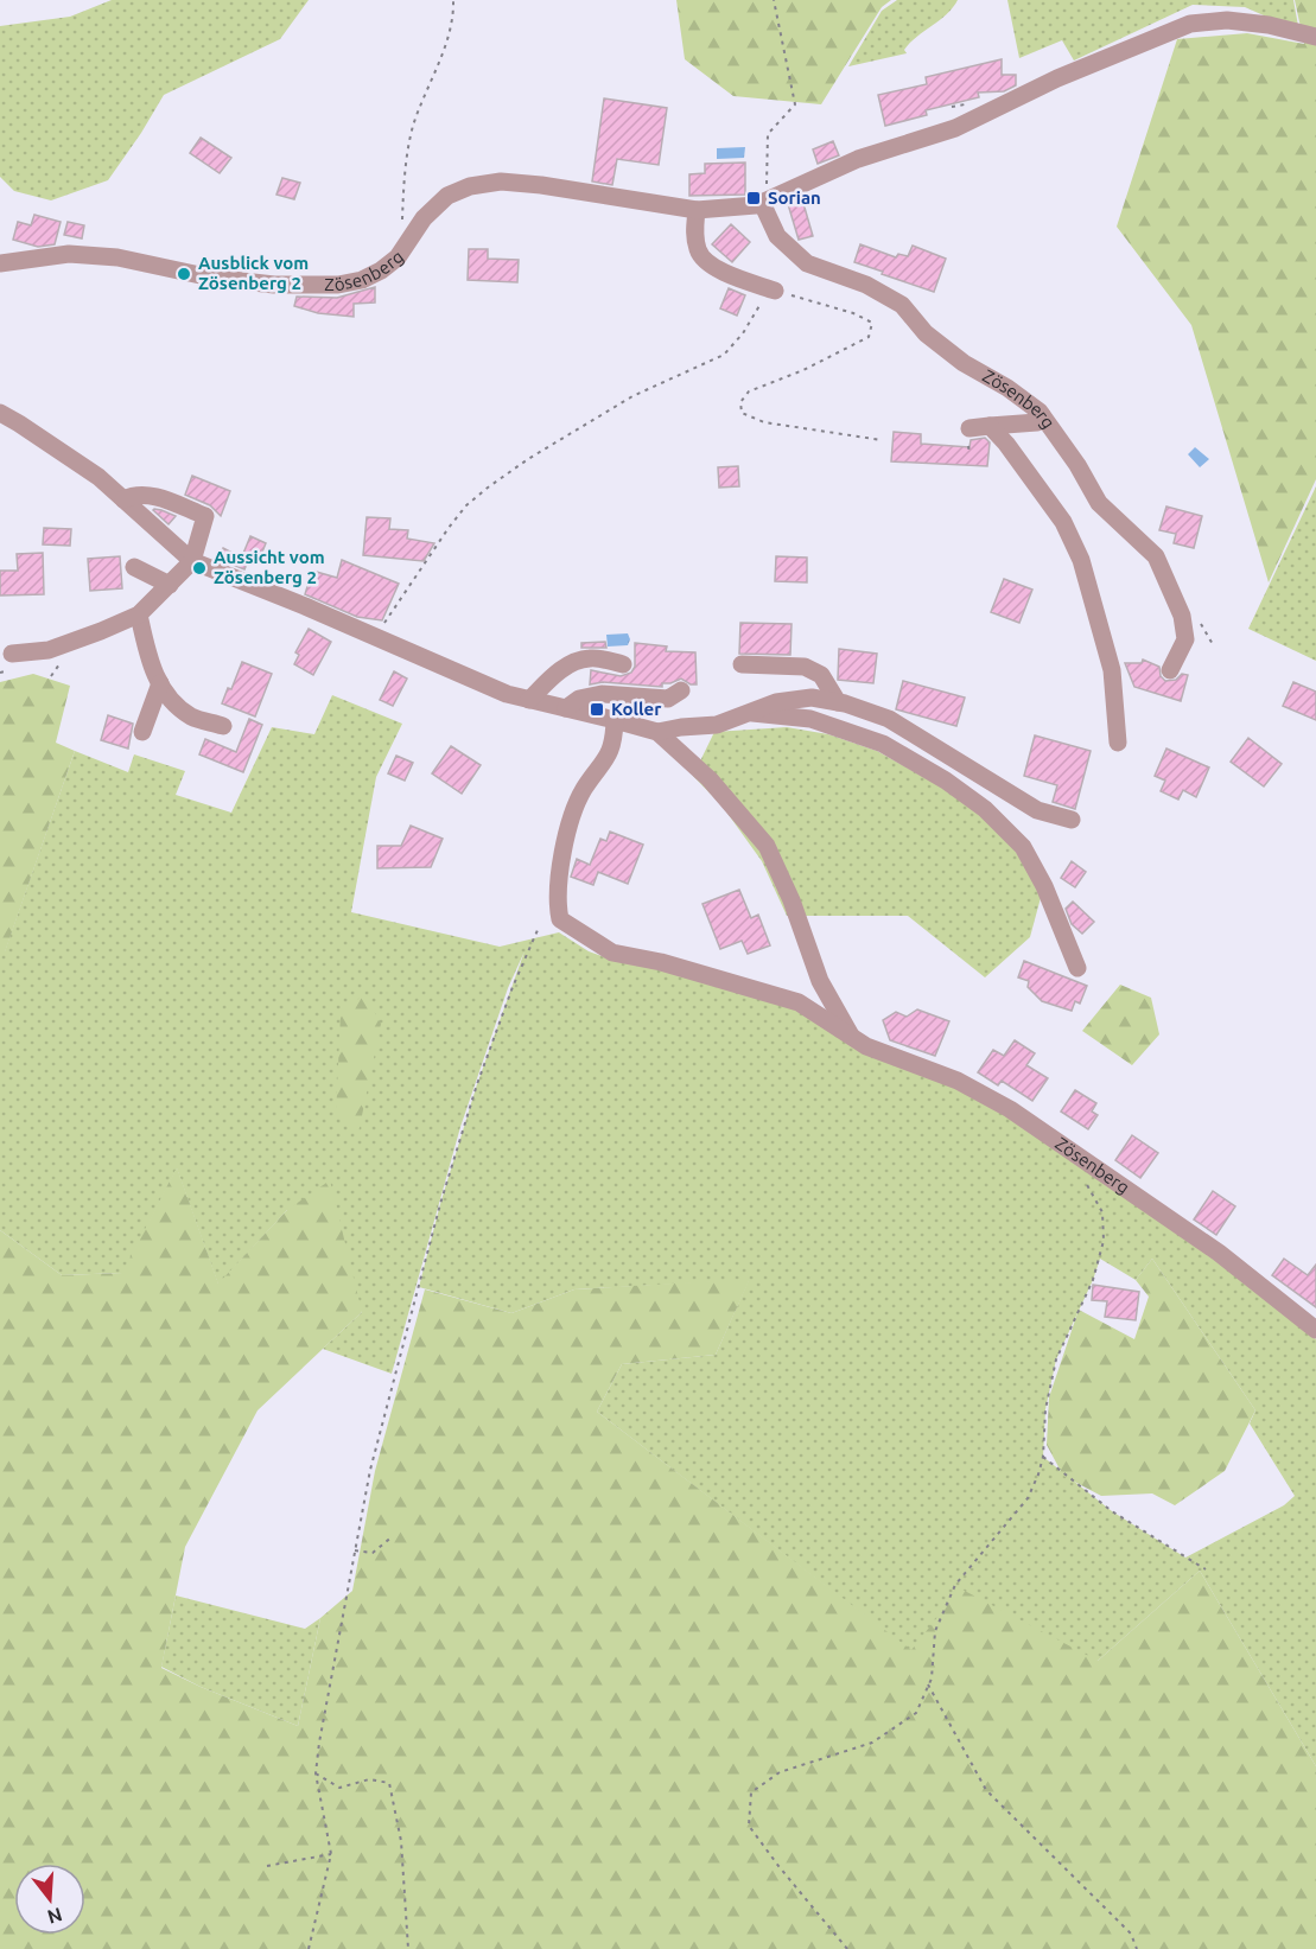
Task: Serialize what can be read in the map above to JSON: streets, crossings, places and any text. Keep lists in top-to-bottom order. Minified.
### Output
{"streets":{"street":["Zösenberg"]},"places":{"transit":["Sorian","Koller"],"other":["Ausblick vom Zösenberg 2","Aussicht vom Zösenberg 2"]},"north":"bottom"}
